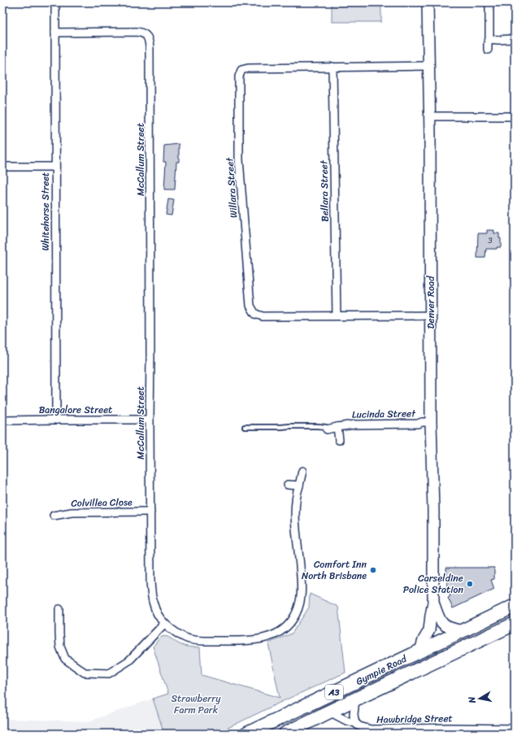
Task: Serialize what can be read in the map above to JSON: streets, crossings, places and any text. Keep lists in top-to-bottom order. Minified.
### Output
{"streets":{"highway":["Gympie Road","A3"],"street":["McCallum Street","Willara Street","Bellara Street","Whitehorse Street","Denver Road","Bangalore Street","Lucinda Street","Colvillea Close","Hawbridge Street"]},"crossings":[["McCallum Street","Whitehorse Street"],["McCallum Street","Bangalore Street"],["McCallum Street","Colvillea Close"],["Willara Street","Bellara Street"],["Willara Street","Denver Road"],["Whitehorse Street","Bangalore Street"],["Denver Road","Lucinda Street"],["Denver Road","Gympie Road"],["Gympie Road","Hawbridge Street"]],"parks":["Strawberry Farm Park"],"places":["Comfort Inn North Brisbane","Carseldine Police Station"],"house_numbers":["3"],"north":"left"}
